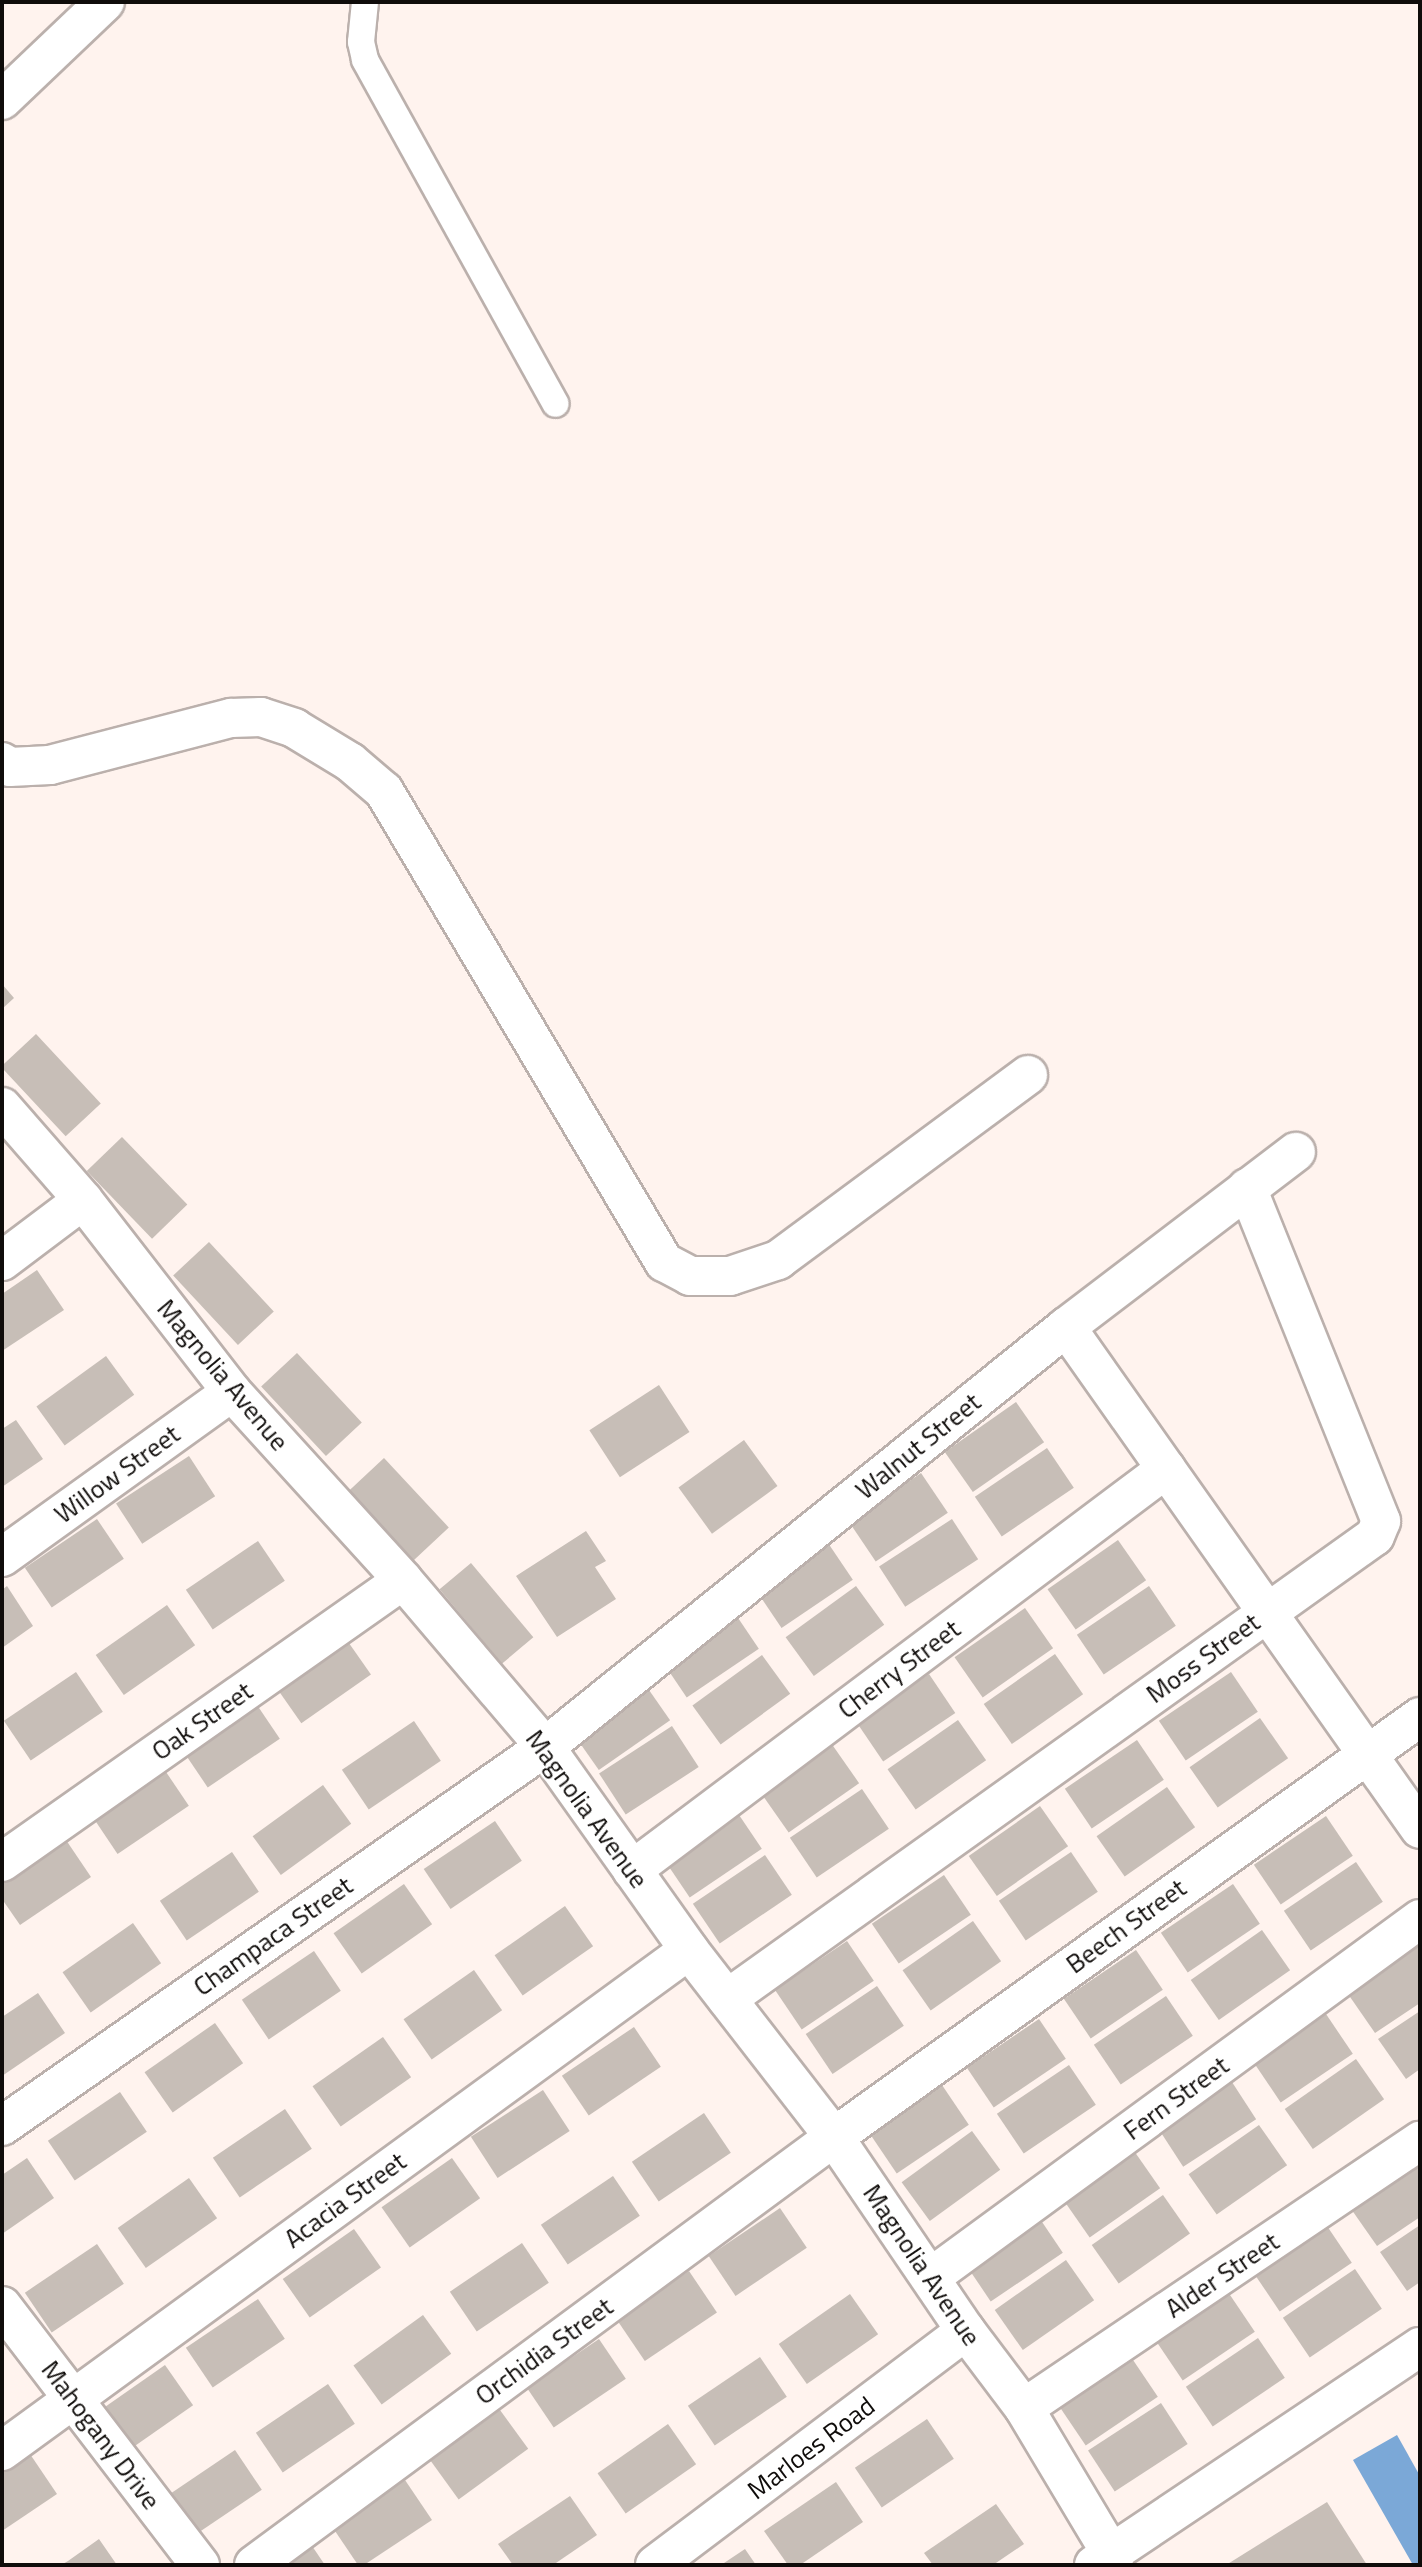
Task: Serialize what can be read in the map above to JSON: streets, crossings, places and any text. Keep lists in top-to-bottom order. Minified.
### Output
{"streets":{"street":["Magnolia Avenue","Walnut Street","Willow Street","Moss Street","Cherry Street","Oak Street","Beech Street","Champaca Street","Fern Street","Acacia Street","Alder Street","Orchidia Street","Mahogany Drive","Marloes Road"]},"crossings":[["Magnolia Avenue","Walnut Street"],["Magnolia Avenue","Willow Street"],["Magnolia Avenue","Moss Street"],["Magnolia Avenue","Cherry Street"],["Magnolia Avenue","Oak Street"],["Magnolia Avenue","Beech Street"],["Magnolia Avenue","Champaca Street"],["Magnolia Avenue","Fern Street"],["Magnolia Avenue","Acacia Street"],["Magnolia Avenue","Alder Street"],["Magnolia Avenue","Orchidia Street"],["Magnolia Avenue","Marloes Road"],["Walnut Street","Moss Street"],["Walnut Street","Champaca Street"],["Beech Street","Orchidia Street"],["Acacia Street","Mahogany Drive"]]}
